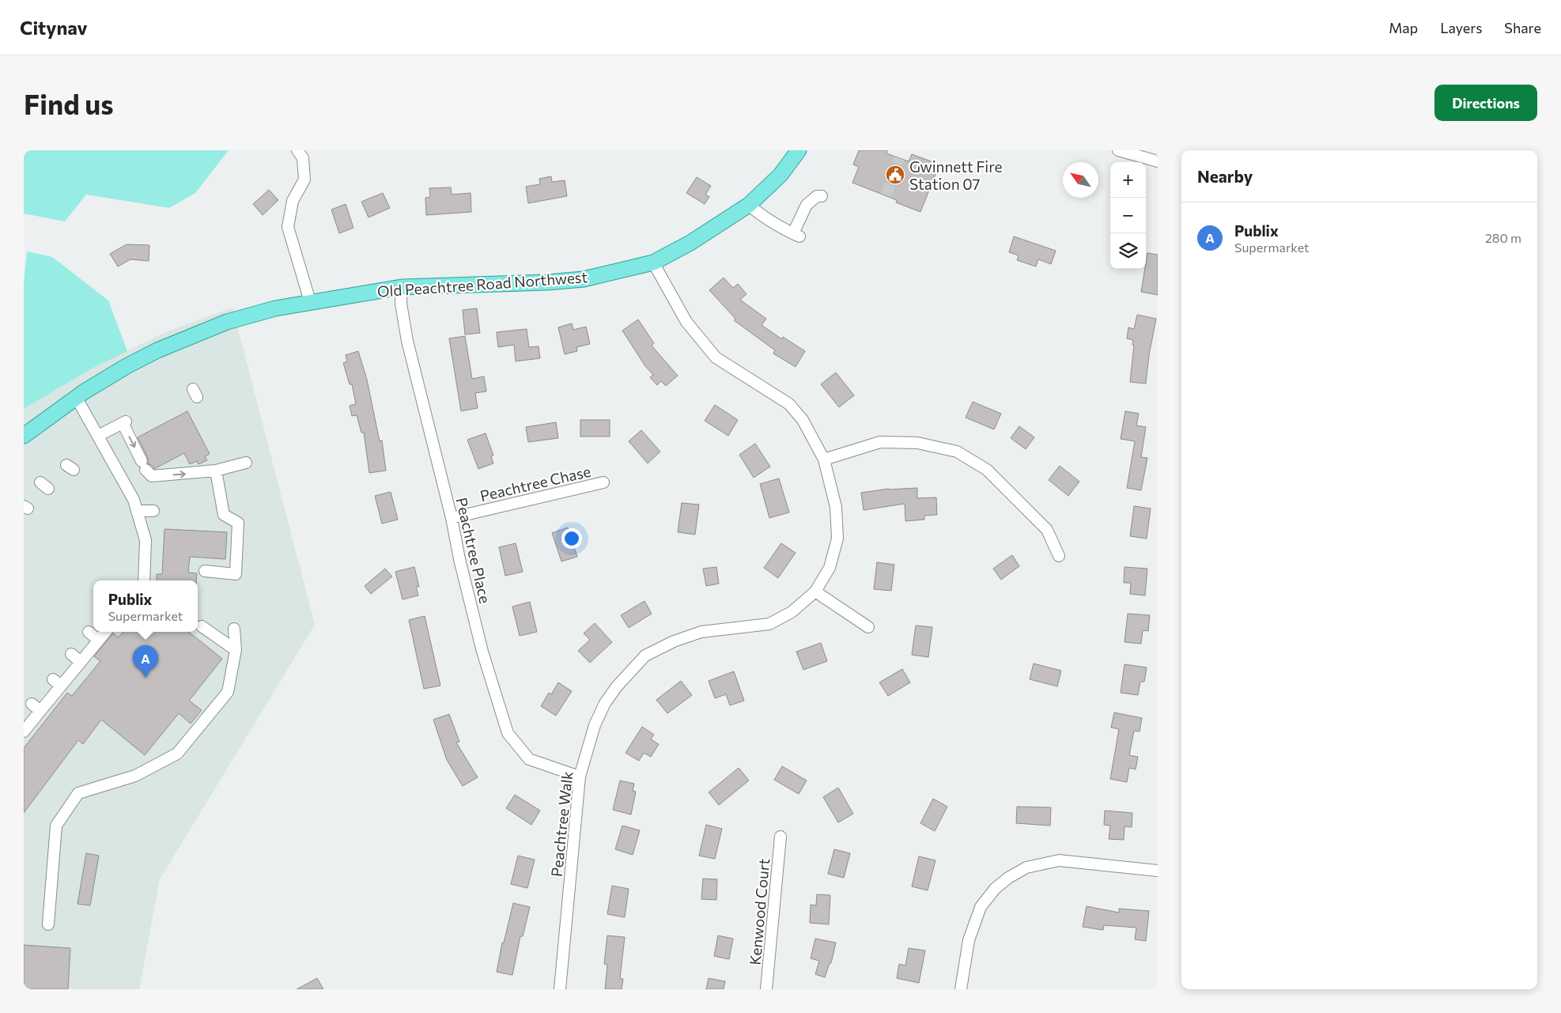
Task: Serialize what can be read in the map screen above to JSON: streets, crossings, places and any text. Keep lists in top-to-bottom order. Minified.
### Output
{"streets":{"main road":["Old Peachtree Road Northwest"],"street":["Peachtree Chase","Peachtree Place","Peachtree Walk","Kenwood Court"]},"crossings":[["Old Peachtree Road Northwest","Peachtree Place"],["Old Peachtree Road Northwest","Peachtree Walk"],["Peachtree Chase","Peachtree Place"],["Peachtree Place","Peachtree Walk"]],"places":{"public building":["Gwinnett Fire Station 07"]},"north":"top left","page":{"header":"Citynav","nav":["Map","Layers","Share"],"buttons":"Directions","title":"Find us","heading":"Nearby","map_buttons":["+","−"],"list":[{"mark":"A","name":"Publix","note":"Supermarket","value":"280 m"}],"popup":["Publix","Supermarket"],"pins":"A"}}
